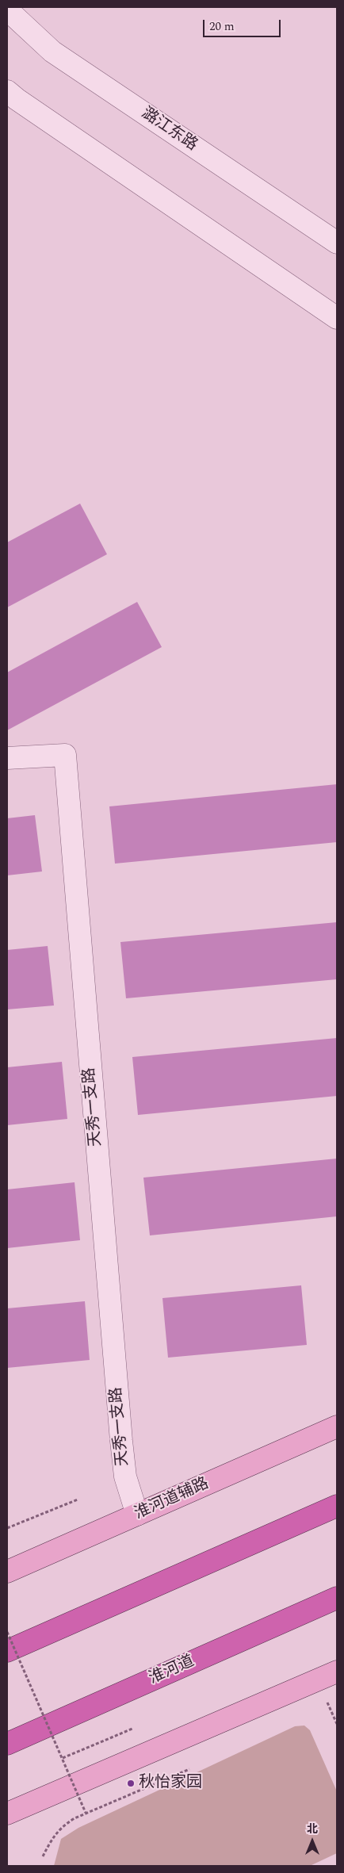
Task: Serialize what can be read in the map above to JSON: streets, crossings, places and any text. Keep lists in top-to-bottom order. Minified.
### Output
{"streets":{"highway":["淮河道"],"main road":["淮河道辅路"],"street":["潞江东路","天秀一支路"]},"crossings":[["天秀一支路","淮河道辅路"]],"places":["秋怡家园"],"scale_bar":"20 m","north":"top"}
